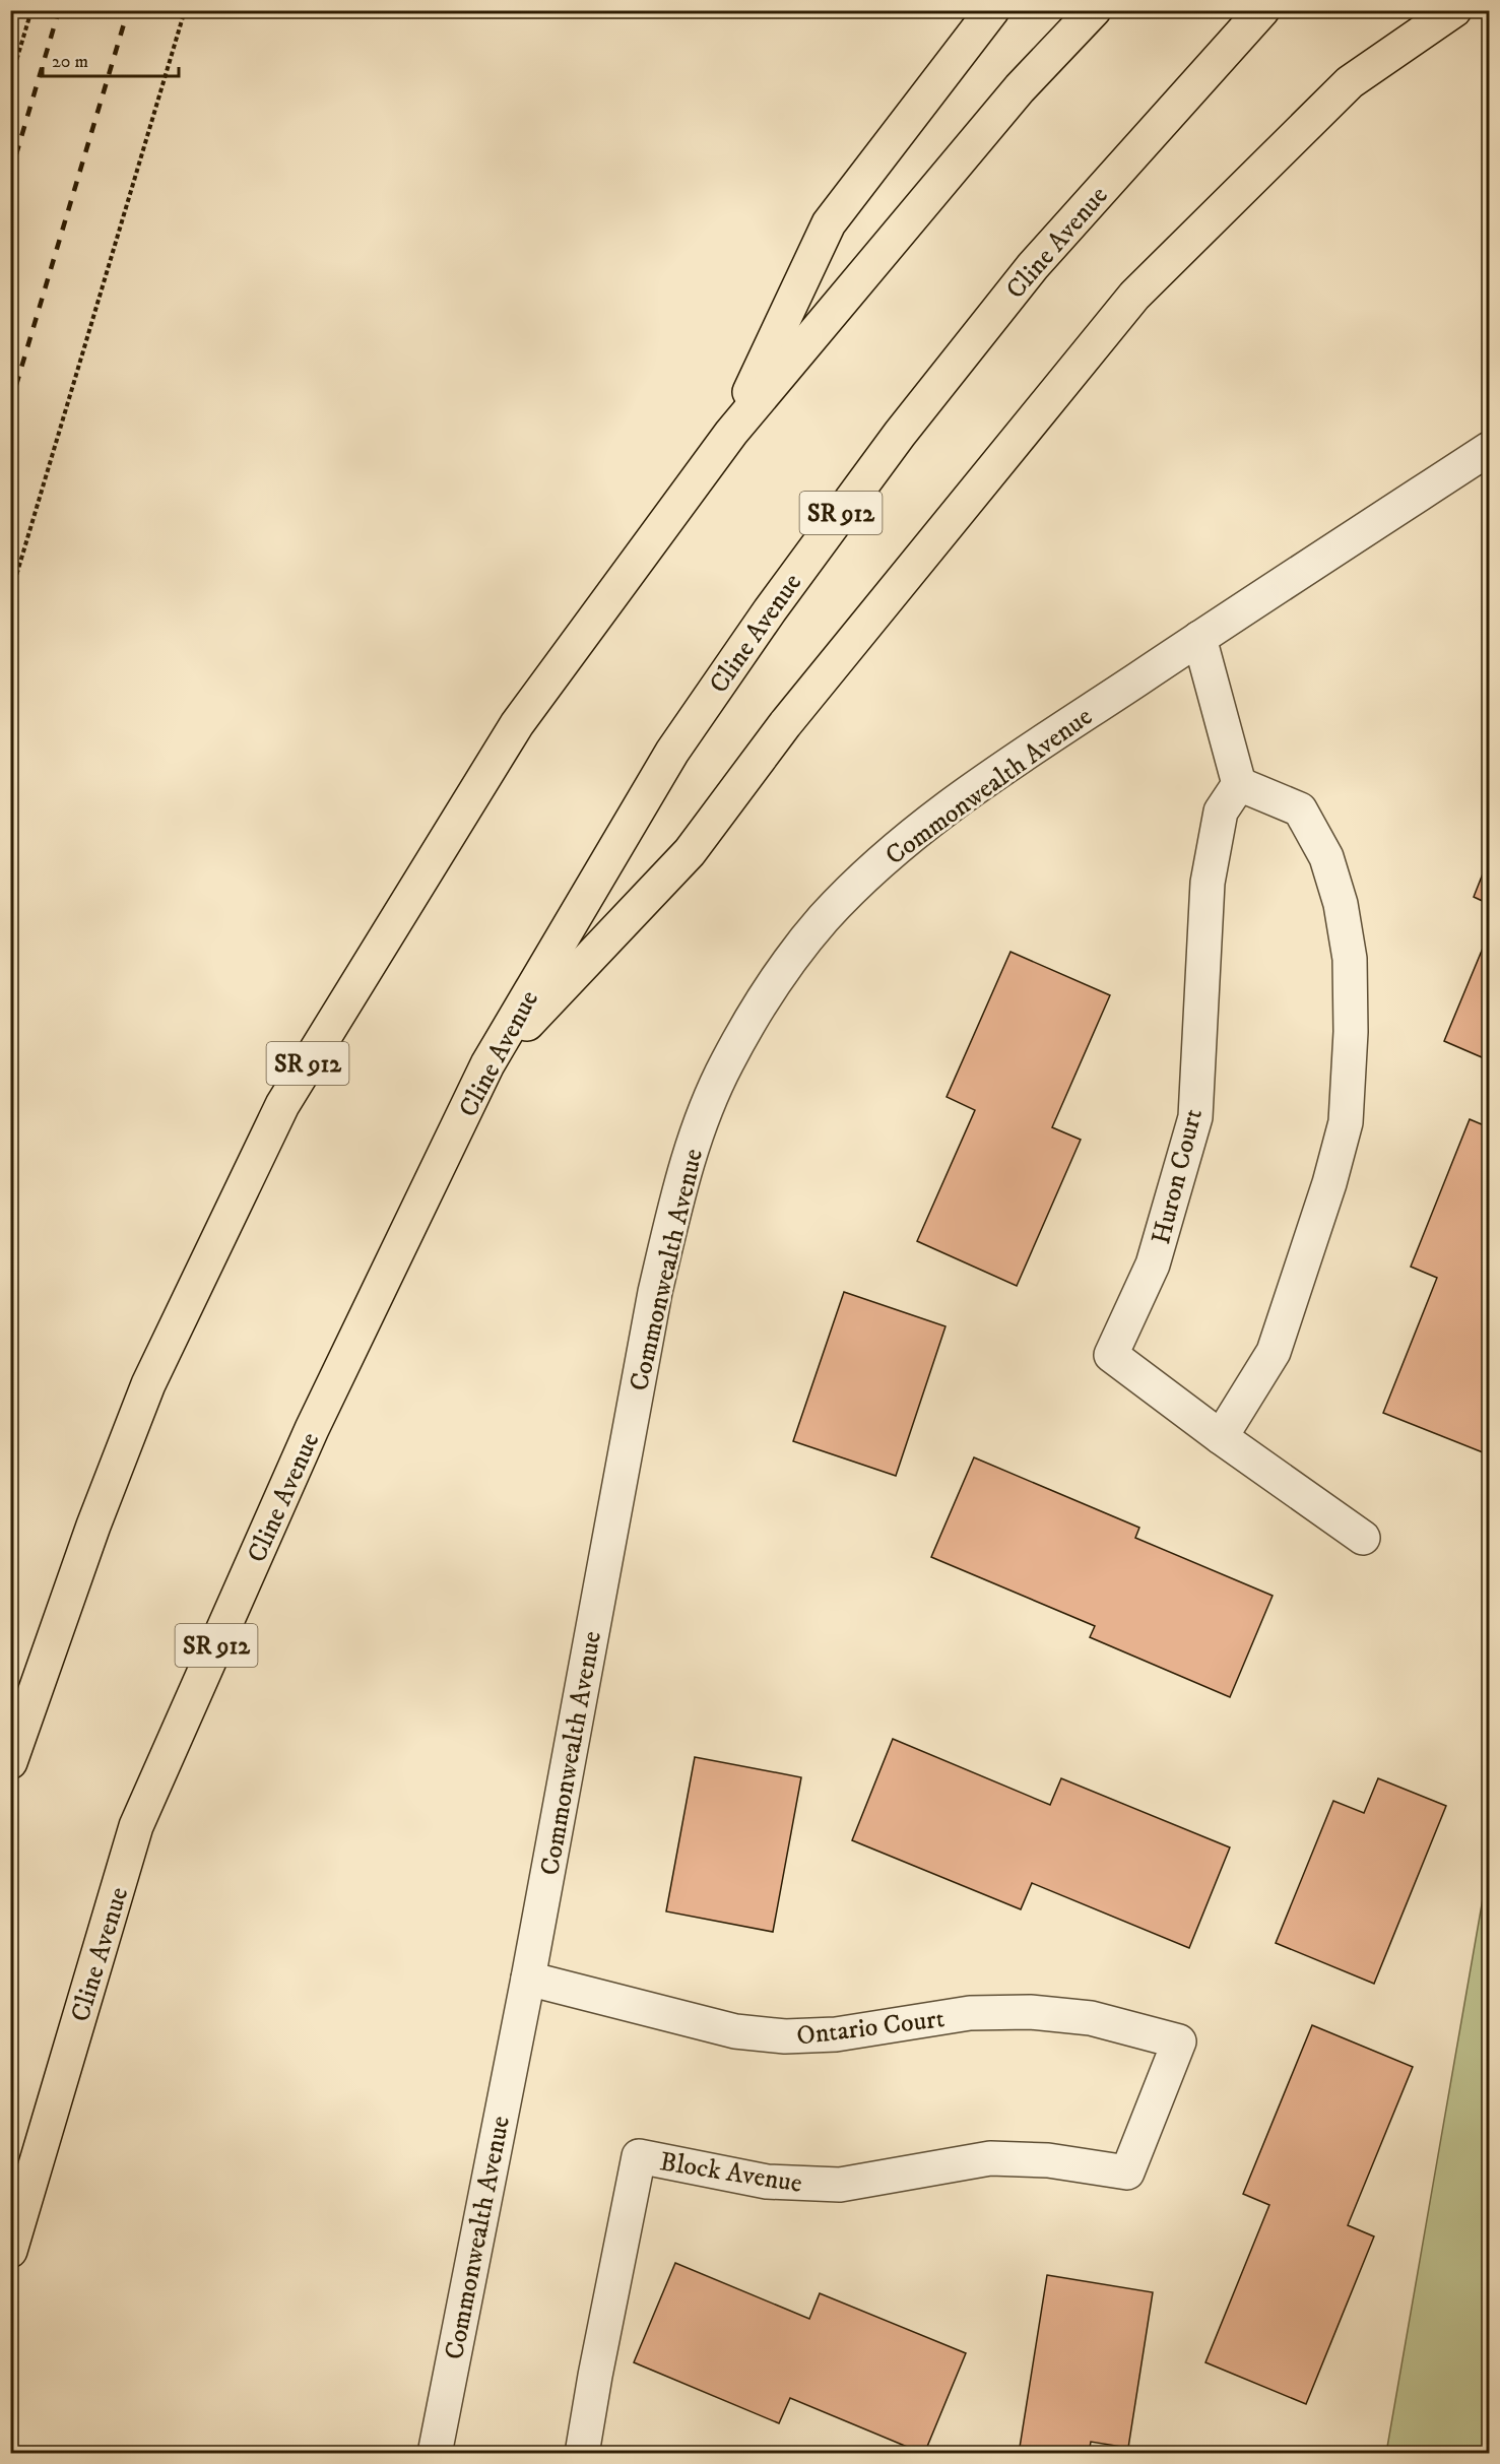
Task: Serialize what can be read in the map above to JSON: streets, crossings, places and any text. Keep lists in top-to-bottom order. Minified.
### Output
{"streets":{"highway":["Cline Avenue","SR 912"],"street":["Commonwealth Avenue","Huron Court","Ontario Court","Block Avenue"]},"crossings":[["Commonwealth Avenue","Ontario Court"],["Ontario Court","Block Avenue"]],"scale_bar":"20 m"}
